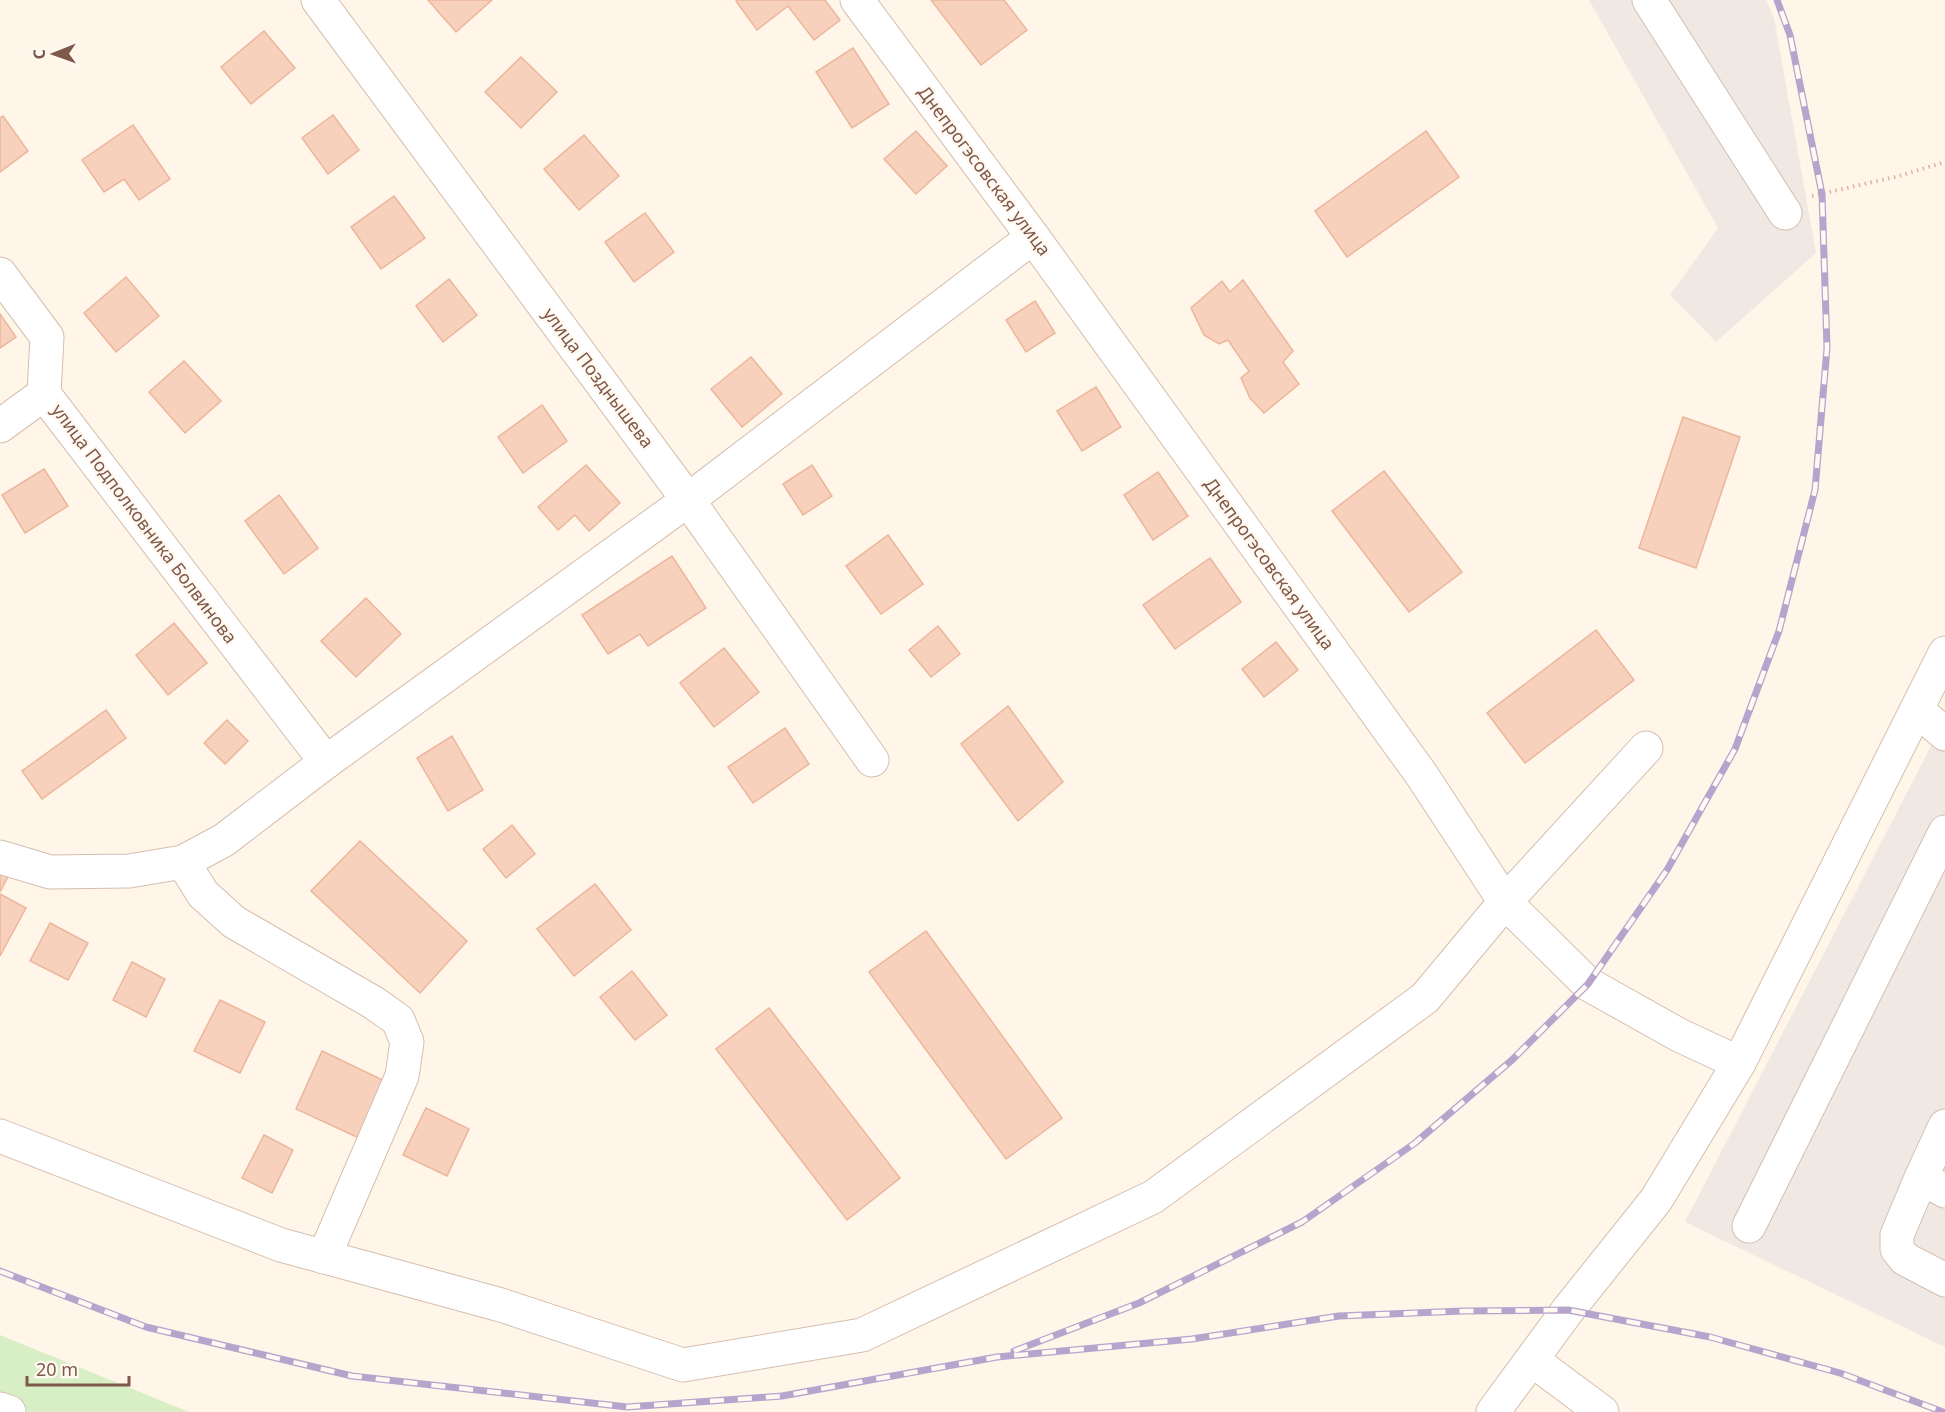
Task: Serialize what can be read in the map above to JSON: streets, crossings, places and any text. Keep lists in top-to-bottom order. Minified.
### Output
{"streets":{"street":["Днепрогэсовская улица","улица Позднышева","улица Подполковника Болвинова"]},"scale_bar":"20 m","north":"left"}
